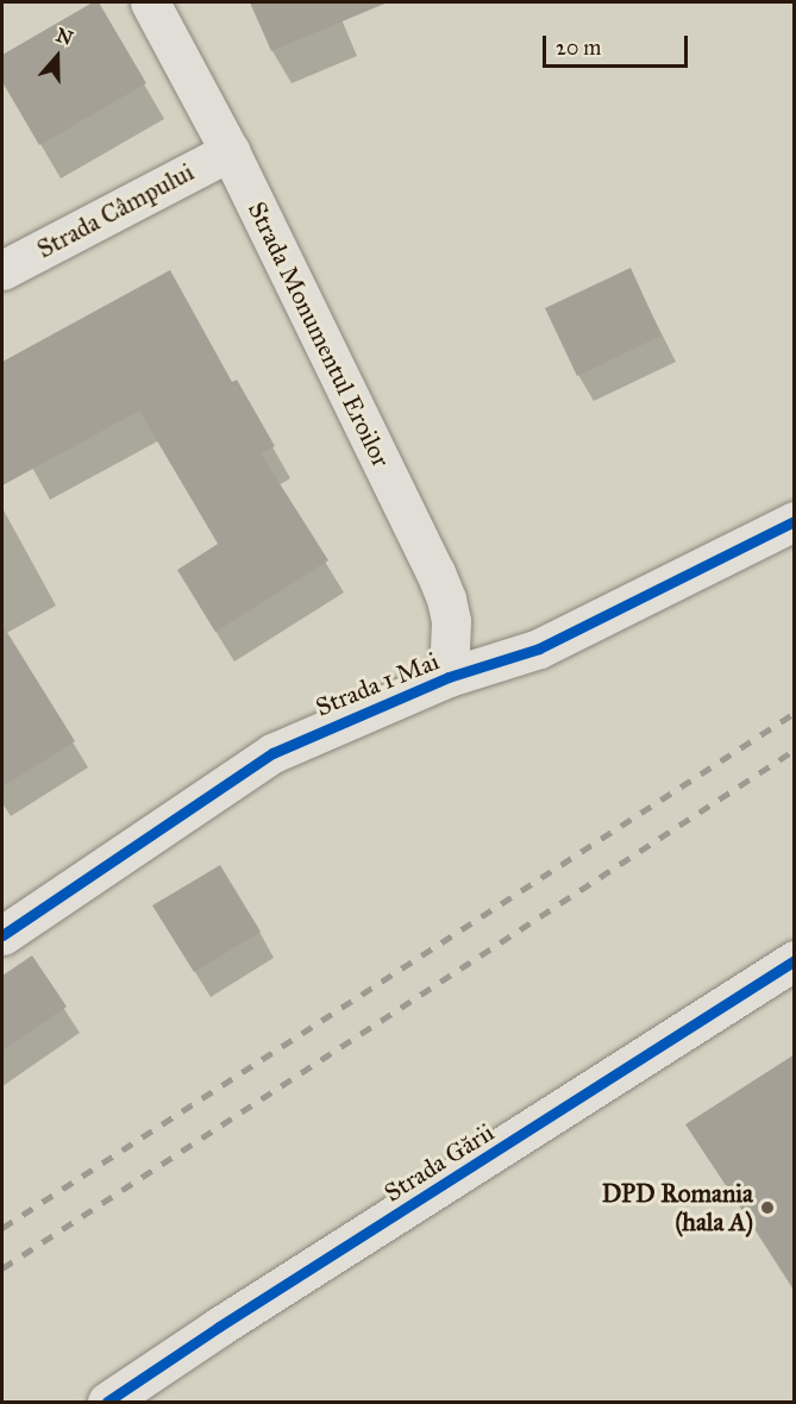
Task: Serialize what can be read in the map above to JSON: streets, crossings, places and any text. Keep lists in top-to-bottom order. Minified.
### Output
{"streets":{"street":["Strada Câmpului","Strada Monumentul Eroilor","Strada 1 Mai","Strada Gării"]},"crossings":[["Strada Câmpului","Strada Monumentul Eroilor"],["Strada Monumentul Eroilor","Strada 1 Mai"]],"places":["DPD Romania (hala A)"],"scale_bar":"20 m","north":"top"}
